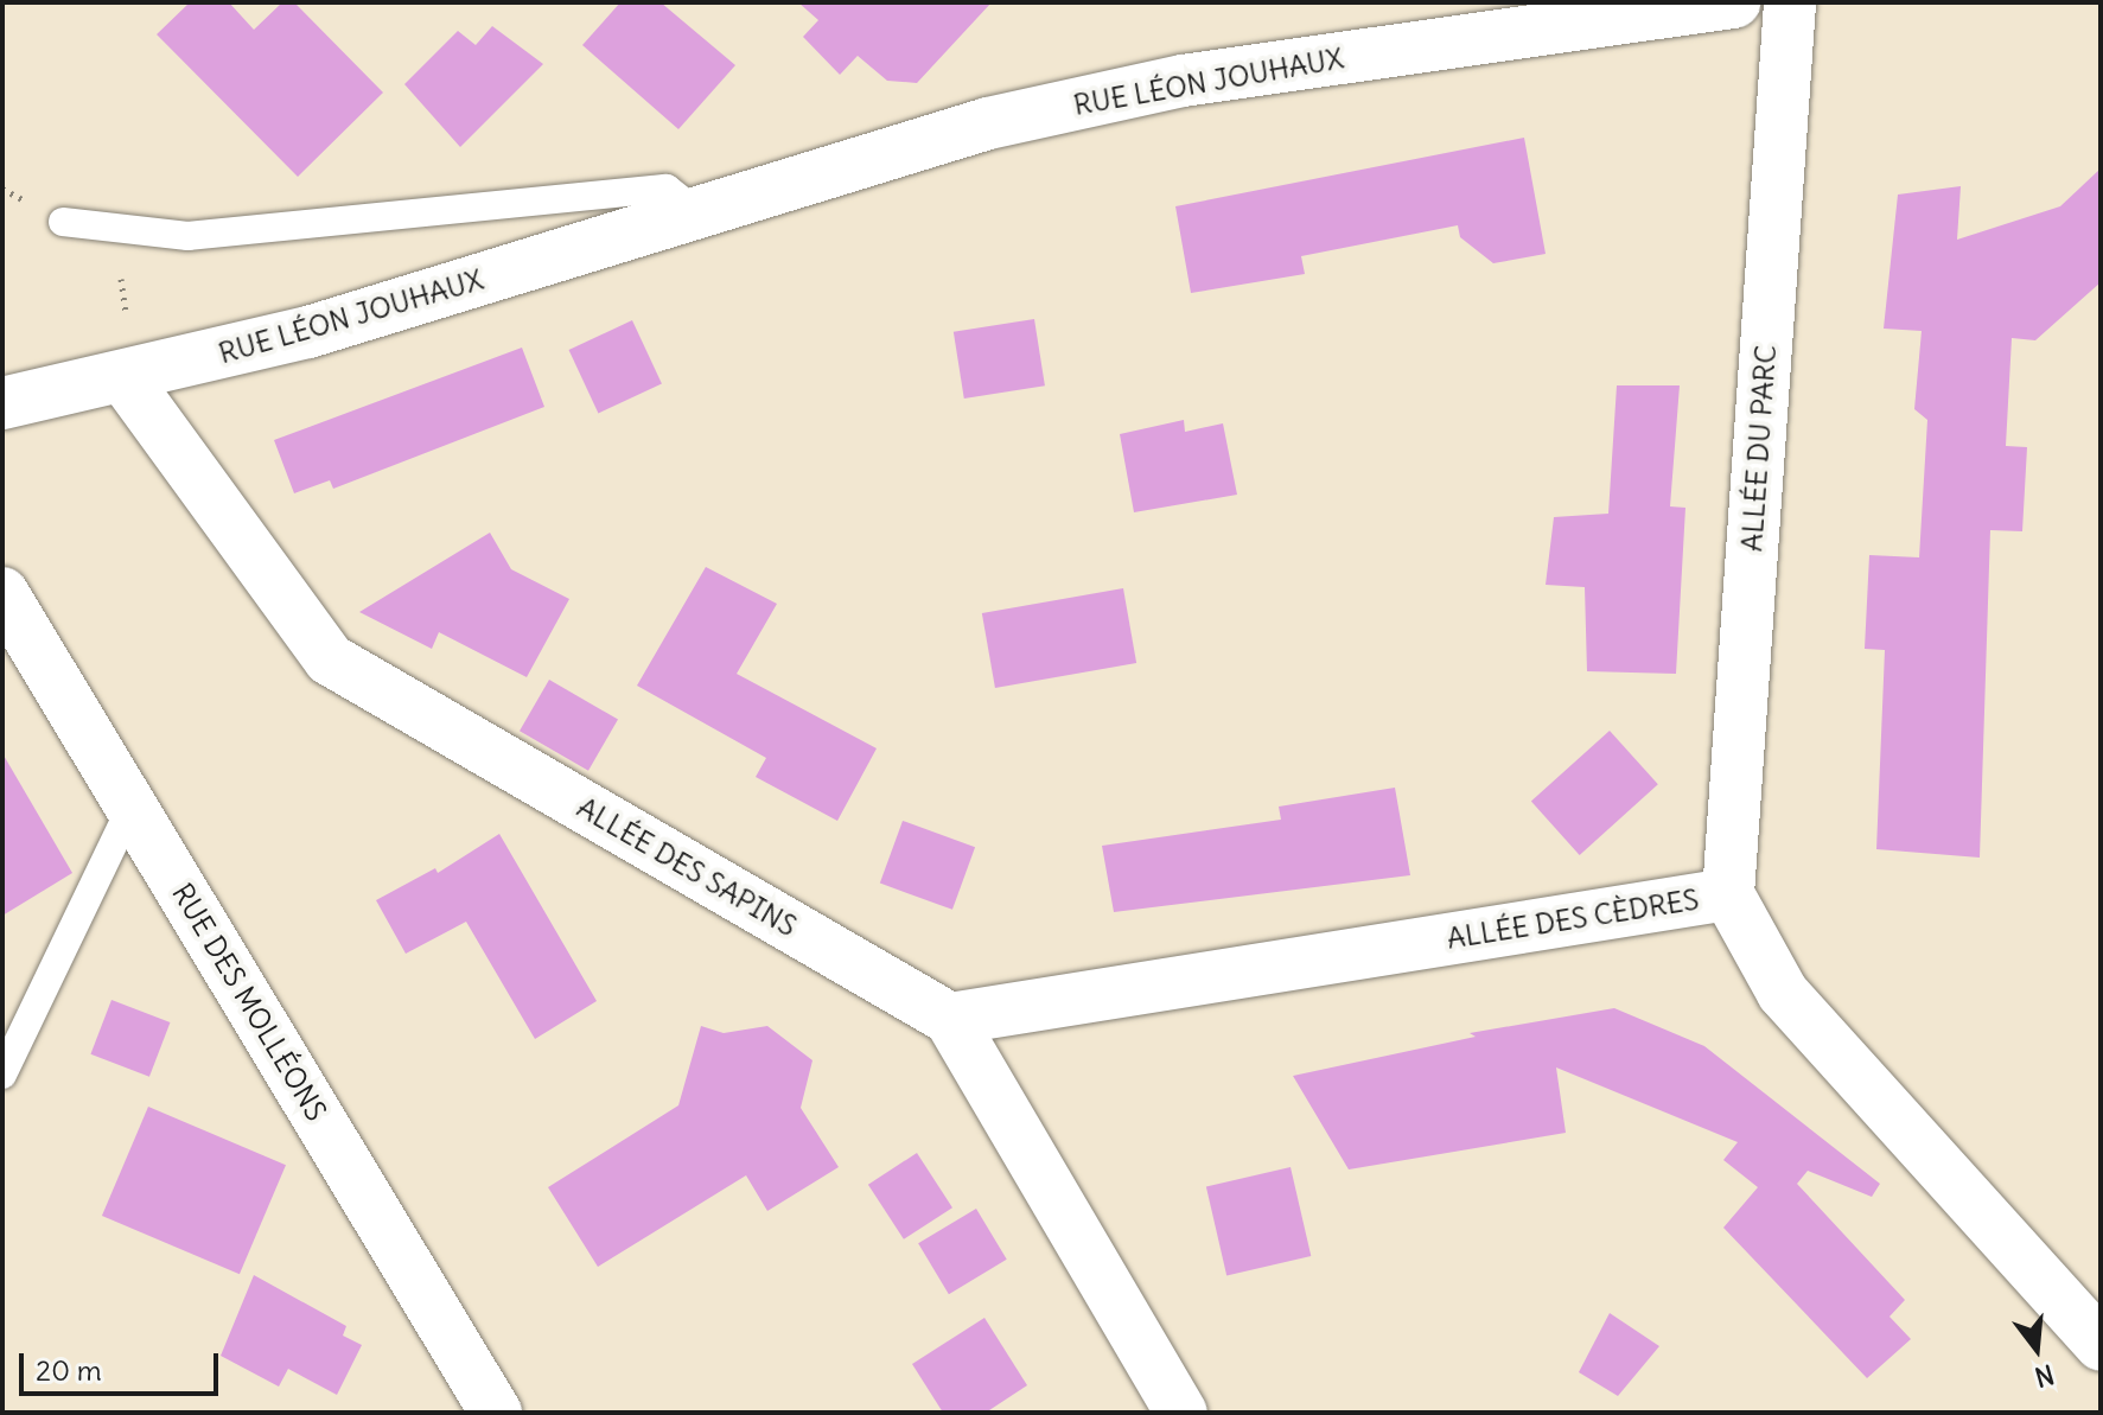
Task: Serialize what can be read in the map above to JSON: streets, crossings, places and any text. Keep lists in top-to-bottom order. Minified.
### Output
{"streets":{"street":["RUE LÉON JOUHAUX","ALLÉE DU PARC","ALLÉE DES SAPINS","ALLÉE DES CÈDRES","RUE DES MOLLÉONS"]},"crossings":[["RUE LÉON JOUHAUX","ALLÉE DES SAPINS"],["ALLÉE DU PARC","ALLÉE DES CÈDRES"],["ALLÉE DES SAPINS","ALLÉE DES CÈDRES"]],"scale_bar":"20 m","north":"bottom"}
